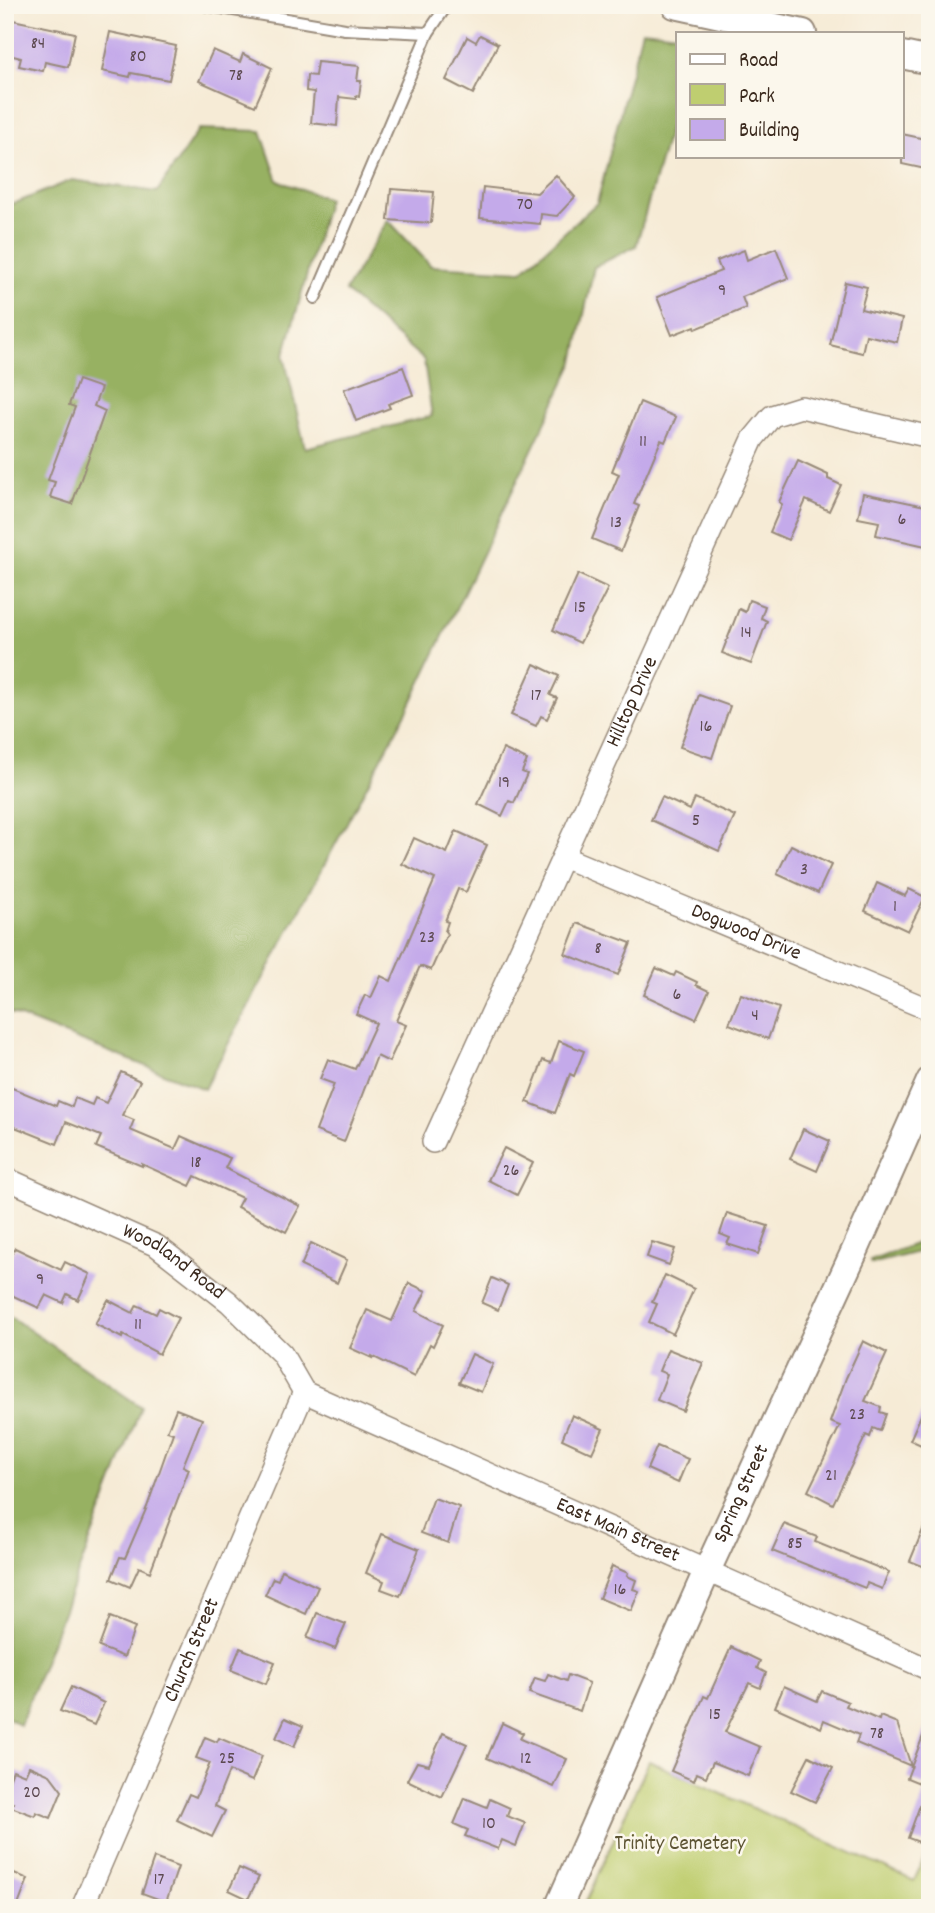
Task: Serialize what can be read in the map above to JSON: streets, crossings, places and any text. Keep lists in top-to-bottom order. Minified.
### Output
{"streets":{"street":["Hilltop Drive","Dogwood Drive","Woodland Road","Spring Street","East Main Street","Church Street"]},"crossings":[["Hilltop Drive","Dogwood Drive"],["Woodland Road","East Main Street"],["Woodland Road","Church Street"],["Spring Street","East Main Street"],["East Main Street","Church Street"]],"parks":["Trinity Cemetery"],"house_numbers":["84","80","78","70","9","11","6","13","15","14","17","16","19","5","3","1","23","8","6","4","18","26","9","11","23","21","85","16","15","78","25","12","20","10","17"],"legend":["Road","Park","Building"]}
